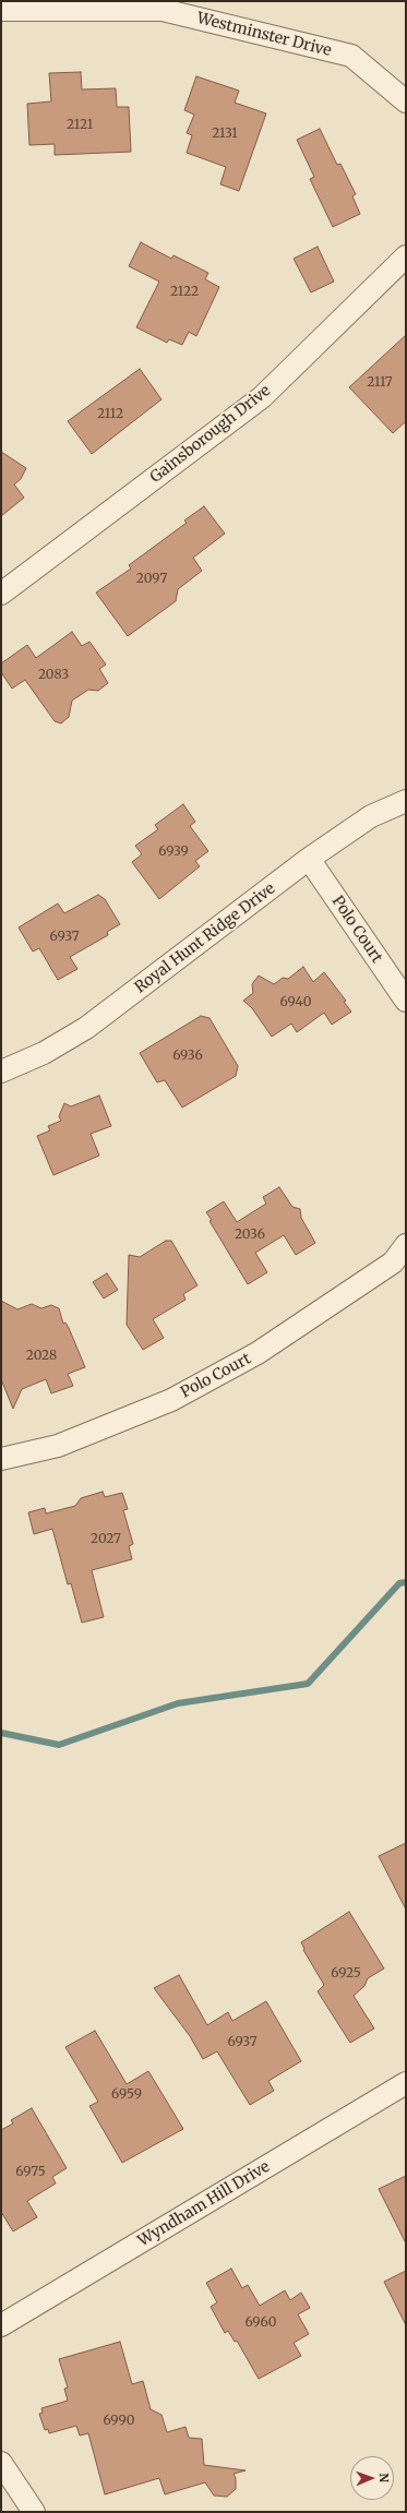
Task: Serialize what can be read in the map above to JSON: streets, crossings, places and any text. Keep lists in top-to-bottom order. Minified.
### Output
{"streets":{"street":["Westminster Drive","Gainsborough Drive","Polo Court","Royal Hunt Ridge Drive","Wyndham Hill Drive"]},"crossings":[["Polo Court","Royal Hunt Ridge Drive"]],"house_numbers":["2121","2131","2122","2117","2112","2097","2083","6939","6937","6940","6936","2036","2028","2027","6925","6937","6959","6975","6960","6990"],"north":"right"}
